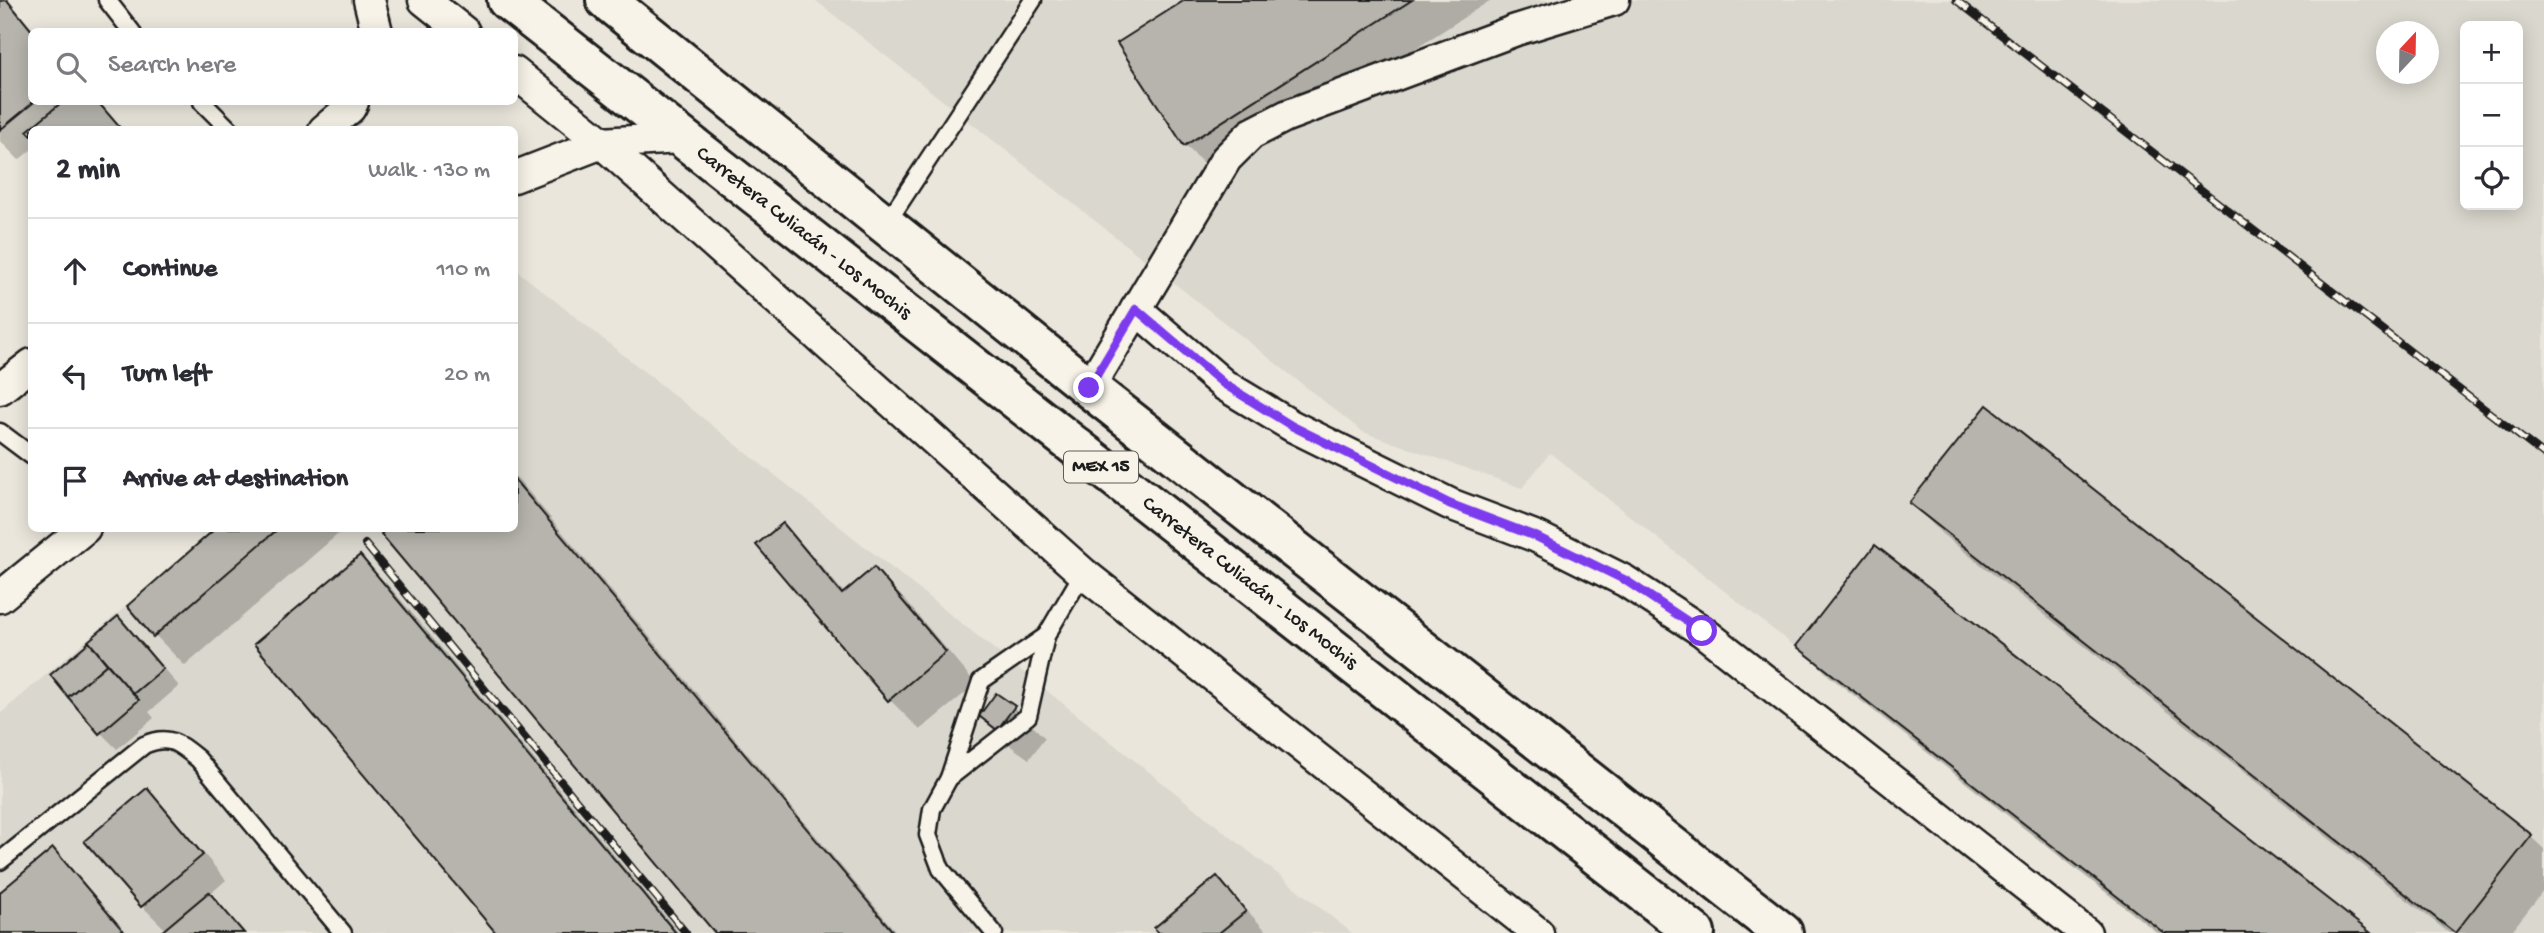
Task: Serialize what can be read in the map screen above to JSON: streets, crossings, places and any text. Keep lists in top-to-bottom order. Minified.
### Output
{"streets":{"highway":["Carretera Culiacán - Los Mochis","MEX 15"]},"north":"top","page":{"map_buttons":["+","−"],"search":"Search here","heading":["2 min","Walk · 130 m"],"list":[["Continue","110 m"],["Turn left","20 m"],"Arrive at destination"]}}
